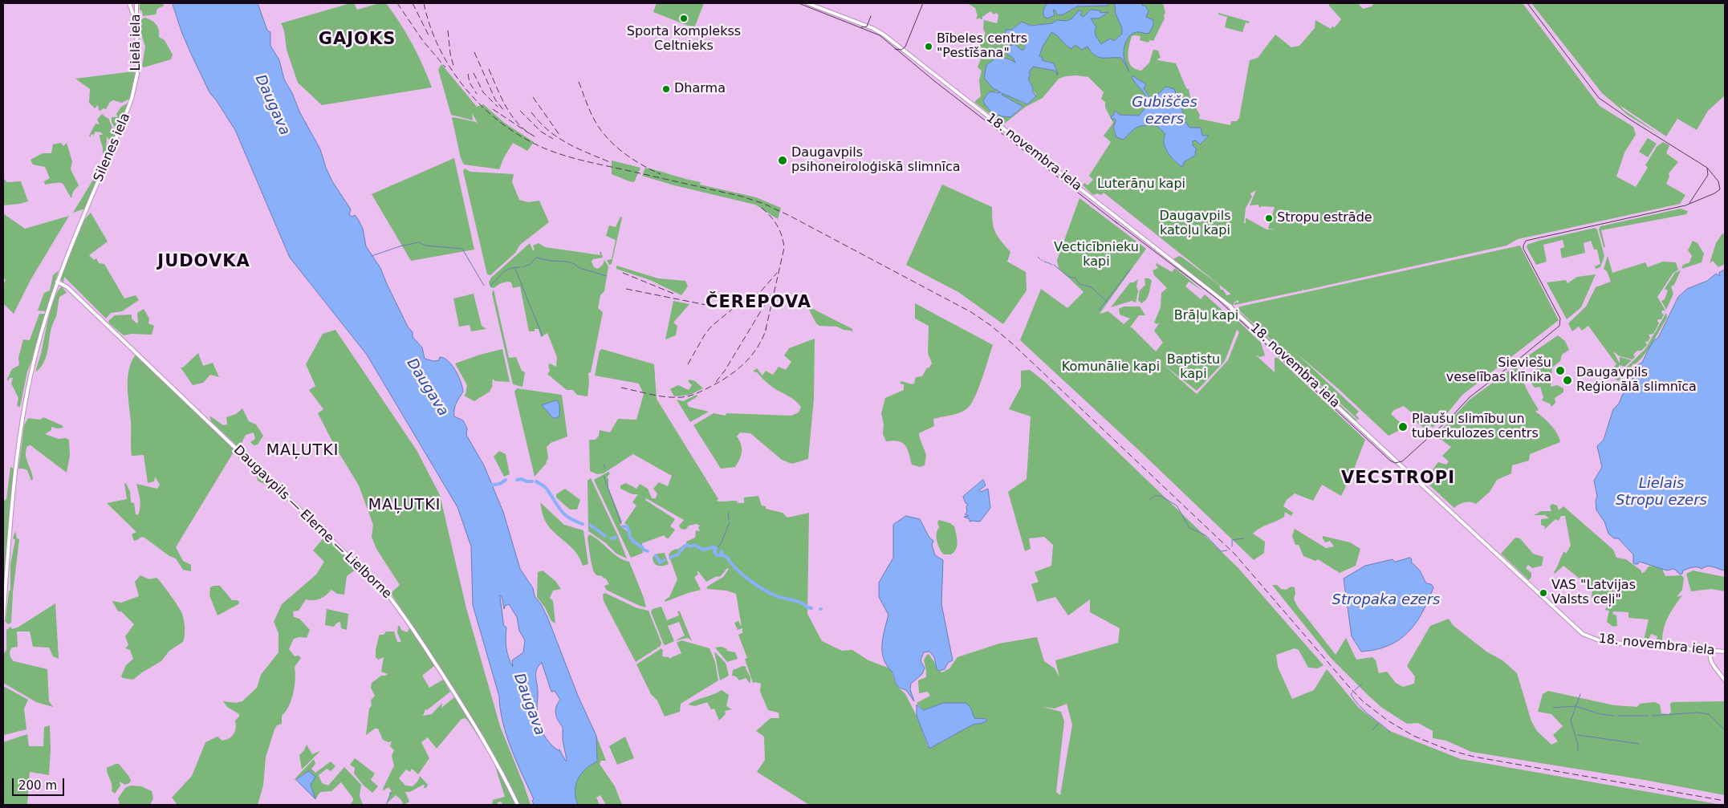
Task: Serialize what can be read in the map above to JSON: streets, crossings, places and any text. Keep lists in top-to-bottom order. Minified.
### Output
{"streets":{"main road":["Lielā iela","Silenes iela","18. novembra iela","Daugavpils — Elerne — Lielborne"]},"crossings":[["Lielā iela","Silenes iela"],["Silenes iela","Daugavpils — Elerne — Lielborne"]],"districts":["GAJOKS","JUDOVKA","ČEREPOVA","MAĻUTKI","VECSTROPI","MAĻUTKI"],"water":["Gubiščes ezers","Daugava","Lielais Stropu ezers","Stropaka ezers"],"parks":["Luterāņu kapi","Daugavpils katoļu kapi","Vecticībnieku kapi","Brāļu kapi","Baptistu kapi","Komunālie kapi"],"places":["Sporta komplekss Celtnieks","Bībeles centrs \"Pestīšana\"","Dharma","Daugavpils psihoneiroloģiskā slimnīca","Stropu estrāde","Sieviešu veselības klīnika","Daugavpils Reģionālā slimnīca","Plaušu slimību un tuberkulozes centrs","VAS \"Latvijas Valsts ceļi\""],"scale_bar":"200 m"}
